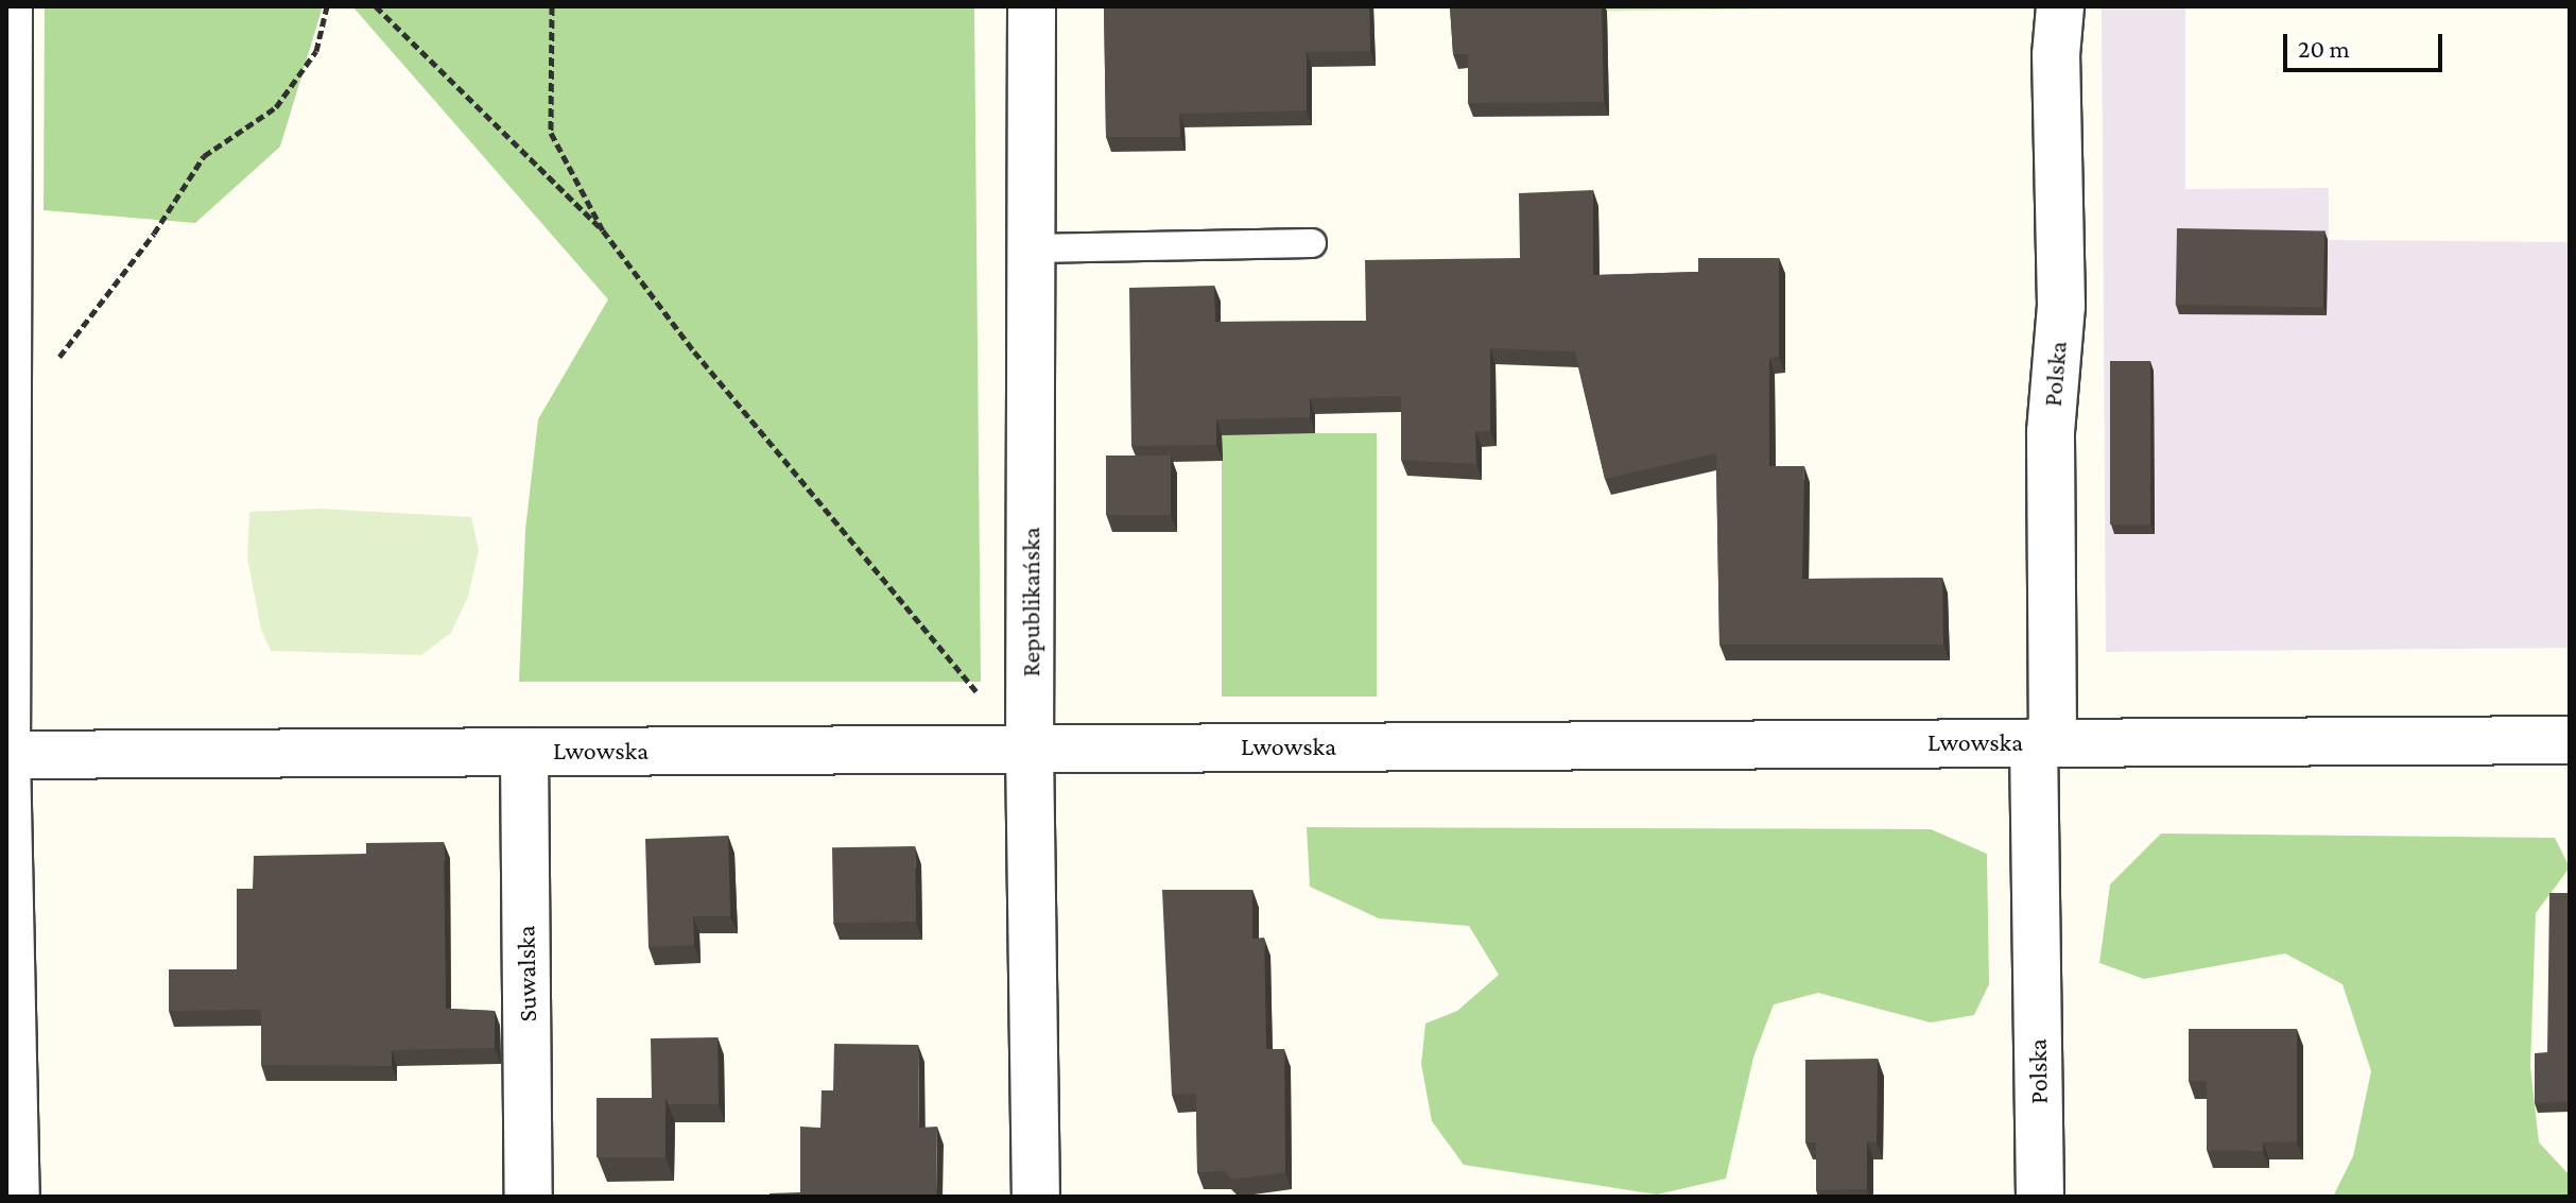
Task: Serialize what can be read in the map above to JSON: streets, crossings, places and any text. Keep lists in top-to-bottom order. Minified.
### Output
{"streets":{"street":["Polska","Republikańska","Lwowska","Suwalska"]},"crossings":[["Polska","Lwowska"],["Republikańska","Lwowska"],["Lwowska","Suwalska"]],"scale_bar":"20 m"}
